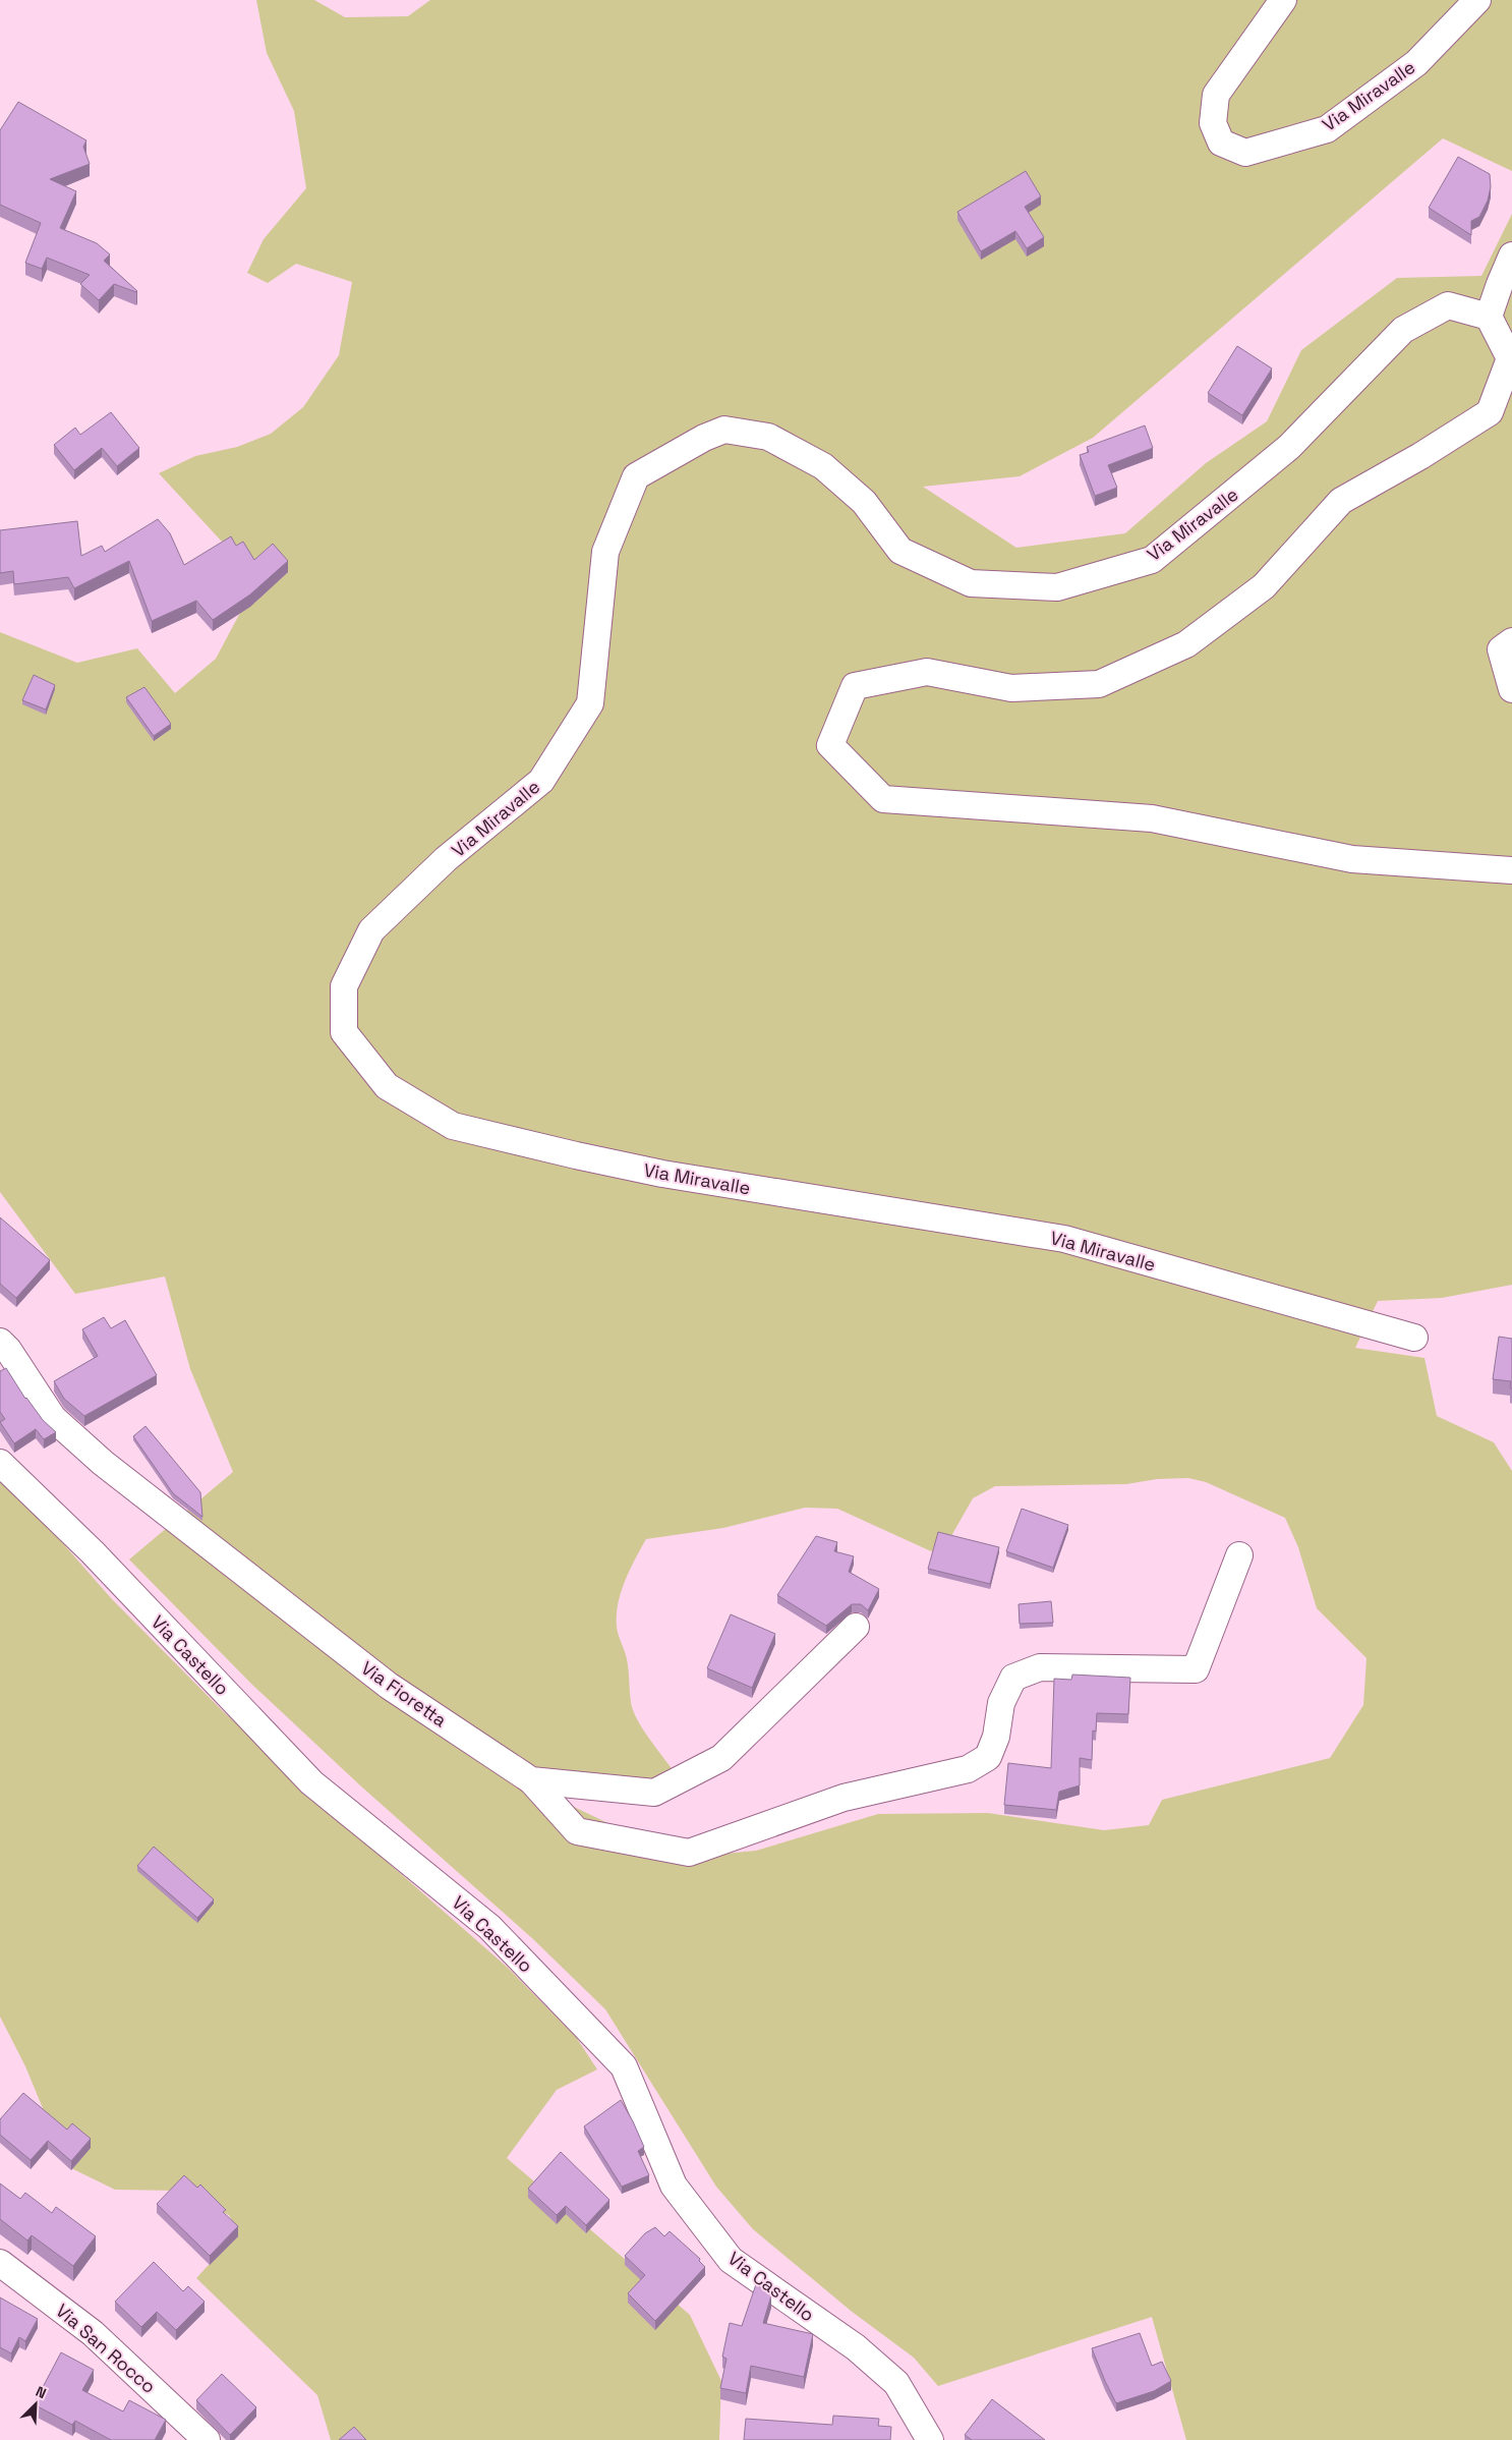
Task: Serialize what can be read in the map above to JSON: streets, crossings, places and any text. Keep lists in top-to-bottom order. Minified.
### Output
{"streets":{"street":["Via Miravalle","Via Castello","Via Fioretta","Via San Rocco"]},"north":"top right"}
